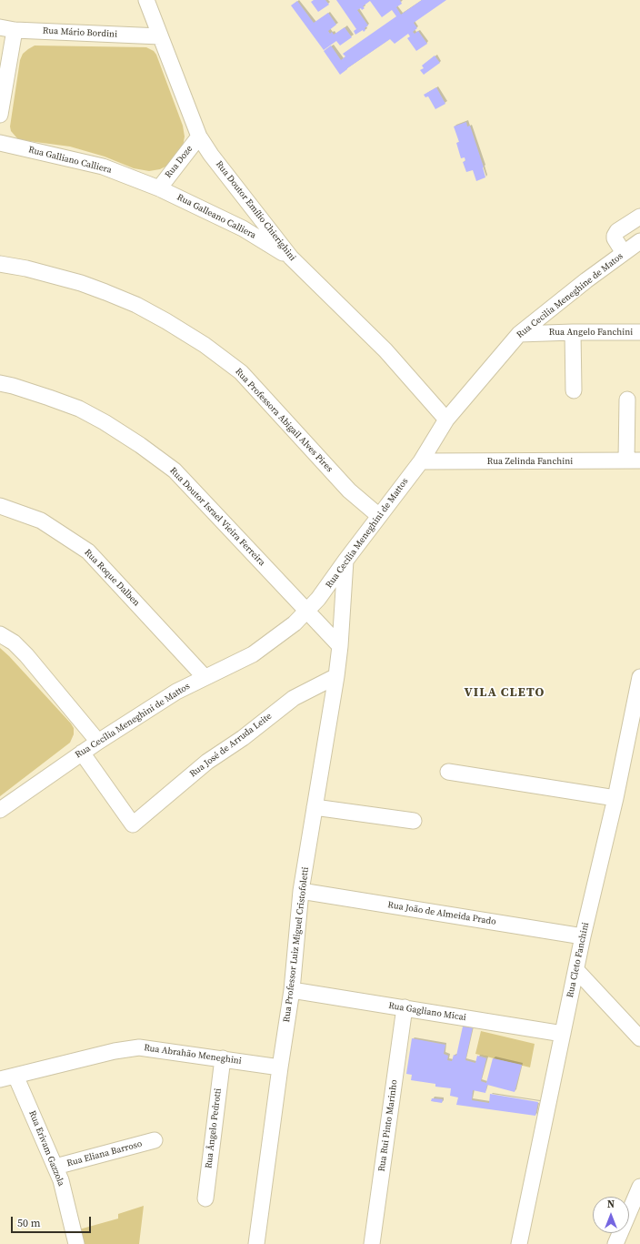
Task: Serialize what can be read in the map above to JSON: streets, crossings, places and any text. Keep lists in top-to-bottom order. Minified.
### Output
{"streets":{"street":["Rua Mário Bordini","Rua Galliano Calliera","Rua Doze","Rua Doutor Emílio Chierighini","Rua Galleano Calliera","Rua Cecilia Meneghine de Matos","Rua Angelo Fanchini","Rua Professora Abigail Alves Pires","Rua Zelinda Fanchini","Rua Doutor Israel Vieira Ferreira","Rua Cecília Meneghini de Mattos","Rua Roque Dalben","Rua José de Arruda Leite","Rua João de Almeida Prado","Rua Professor Luiz Miguel Cristofoletti","Rua Cleto Fanchini","Rua Gagliano Micai","Rua Abrahão Meneghini","Rua Rui Pinto Marinho","Rua Ângelo Pedrotti","Rua Erivam Gazzola","Rua Eliana Barroso"]},"crossings":[["Rua Mário Bordini","Rua Doutor Emílio Chierighini"],["Rua Galliano Calliera","Rua Doze"],["Rua Galliano Calliera","Rua Galleano Calliera"],["Rua Doze","Rua Doutor Emílio Chierighini"],["Rua Doze","Rua Galleano Calliera"],["Rua Doutor Emílio Chierighini","Rua Galleano Calliera"],["Rua Doutor Emílio Chierighini","Rua Cecilia Meneghine de Matos"],["Rua Doutor Emílio Chierighini","Rua Cecília Meneghini de Mattos"],["Rua Cecilia Meneghine de Matos","Rua Angelo Fanchini"],["Rua Cecilia Meneghine de Matos","Rua Cecília Meneghini de Mattos"],["Rua Professora Abigail Alves Pires","Rua Cecília Meneghini de Mattos"],["Rua Zelinda Fanchini","Rua Cecília Meneghini de Mattos"],["Rua Doutor Israel Vieira Ferreira","Rua Cecília Meneghini de Mattos"],["Rua Cecília Meneghini de Mattos","Rua Roque Dalben"],["Rua Cecília Meneghini de Mattos","Rua José de Arruda Leite"],["Rua Cecília Meneghini de Mattos","Rua Professor Luiz Miguel Cristofoletti"],["Rua José de Arruda Leite","Rua Professor Luiz Miguel Cristofoletti"],["Rua João de Almeida Prado","Rua Professor Luiz Miguel Cristofoletti"],["Rua João de Almeida Prado","Rua Cleto Fanchini"],["Rua Professor Luiz Miguel Cristofoletti","Rua Gagliano Micai"],["Rua Professor Luiz Miguel Cristofoletti","Rua Abrahão Meneghini"],["Rua Cleto Fanchini","Rua Gagliano Micai"],["Rua Gagliano Micai","Rua Rui Pinto Marinho"],["Rua Abrahão Meneghini","Rua Ângelo Pedrotti"],["Rua Abrahão Meneghini","Rua Erivam Gazzola"],["Rua Erivam Gazzola","Rua Eliana Barroso"]],"districts":["VILA CLETO"],"scale_bar":"50 m","north":"top"}
